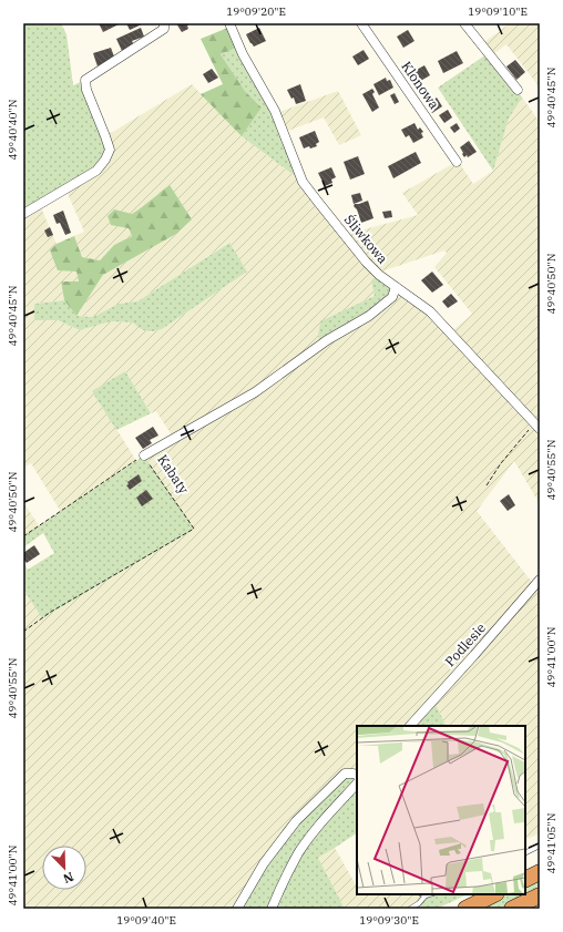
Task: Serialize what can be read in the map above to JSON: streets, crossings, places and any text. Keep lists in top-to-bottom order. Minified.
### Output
{"streets":{"street":["Klonowa","Śliwkowa","Kabaty","Podlesie"]},"crossings":[["Śliwkowa","Kabaty"]],"north":"bottom right","coordinates":["19°09'20\"E","19°09'10\"E","49°40'45\"N","49°40'40\"N","49°40'50\"N","49°40'55\"N","49°41'00\"N","49°41'05\"N","19°09'40\"E","19°09'30\"E"]}
